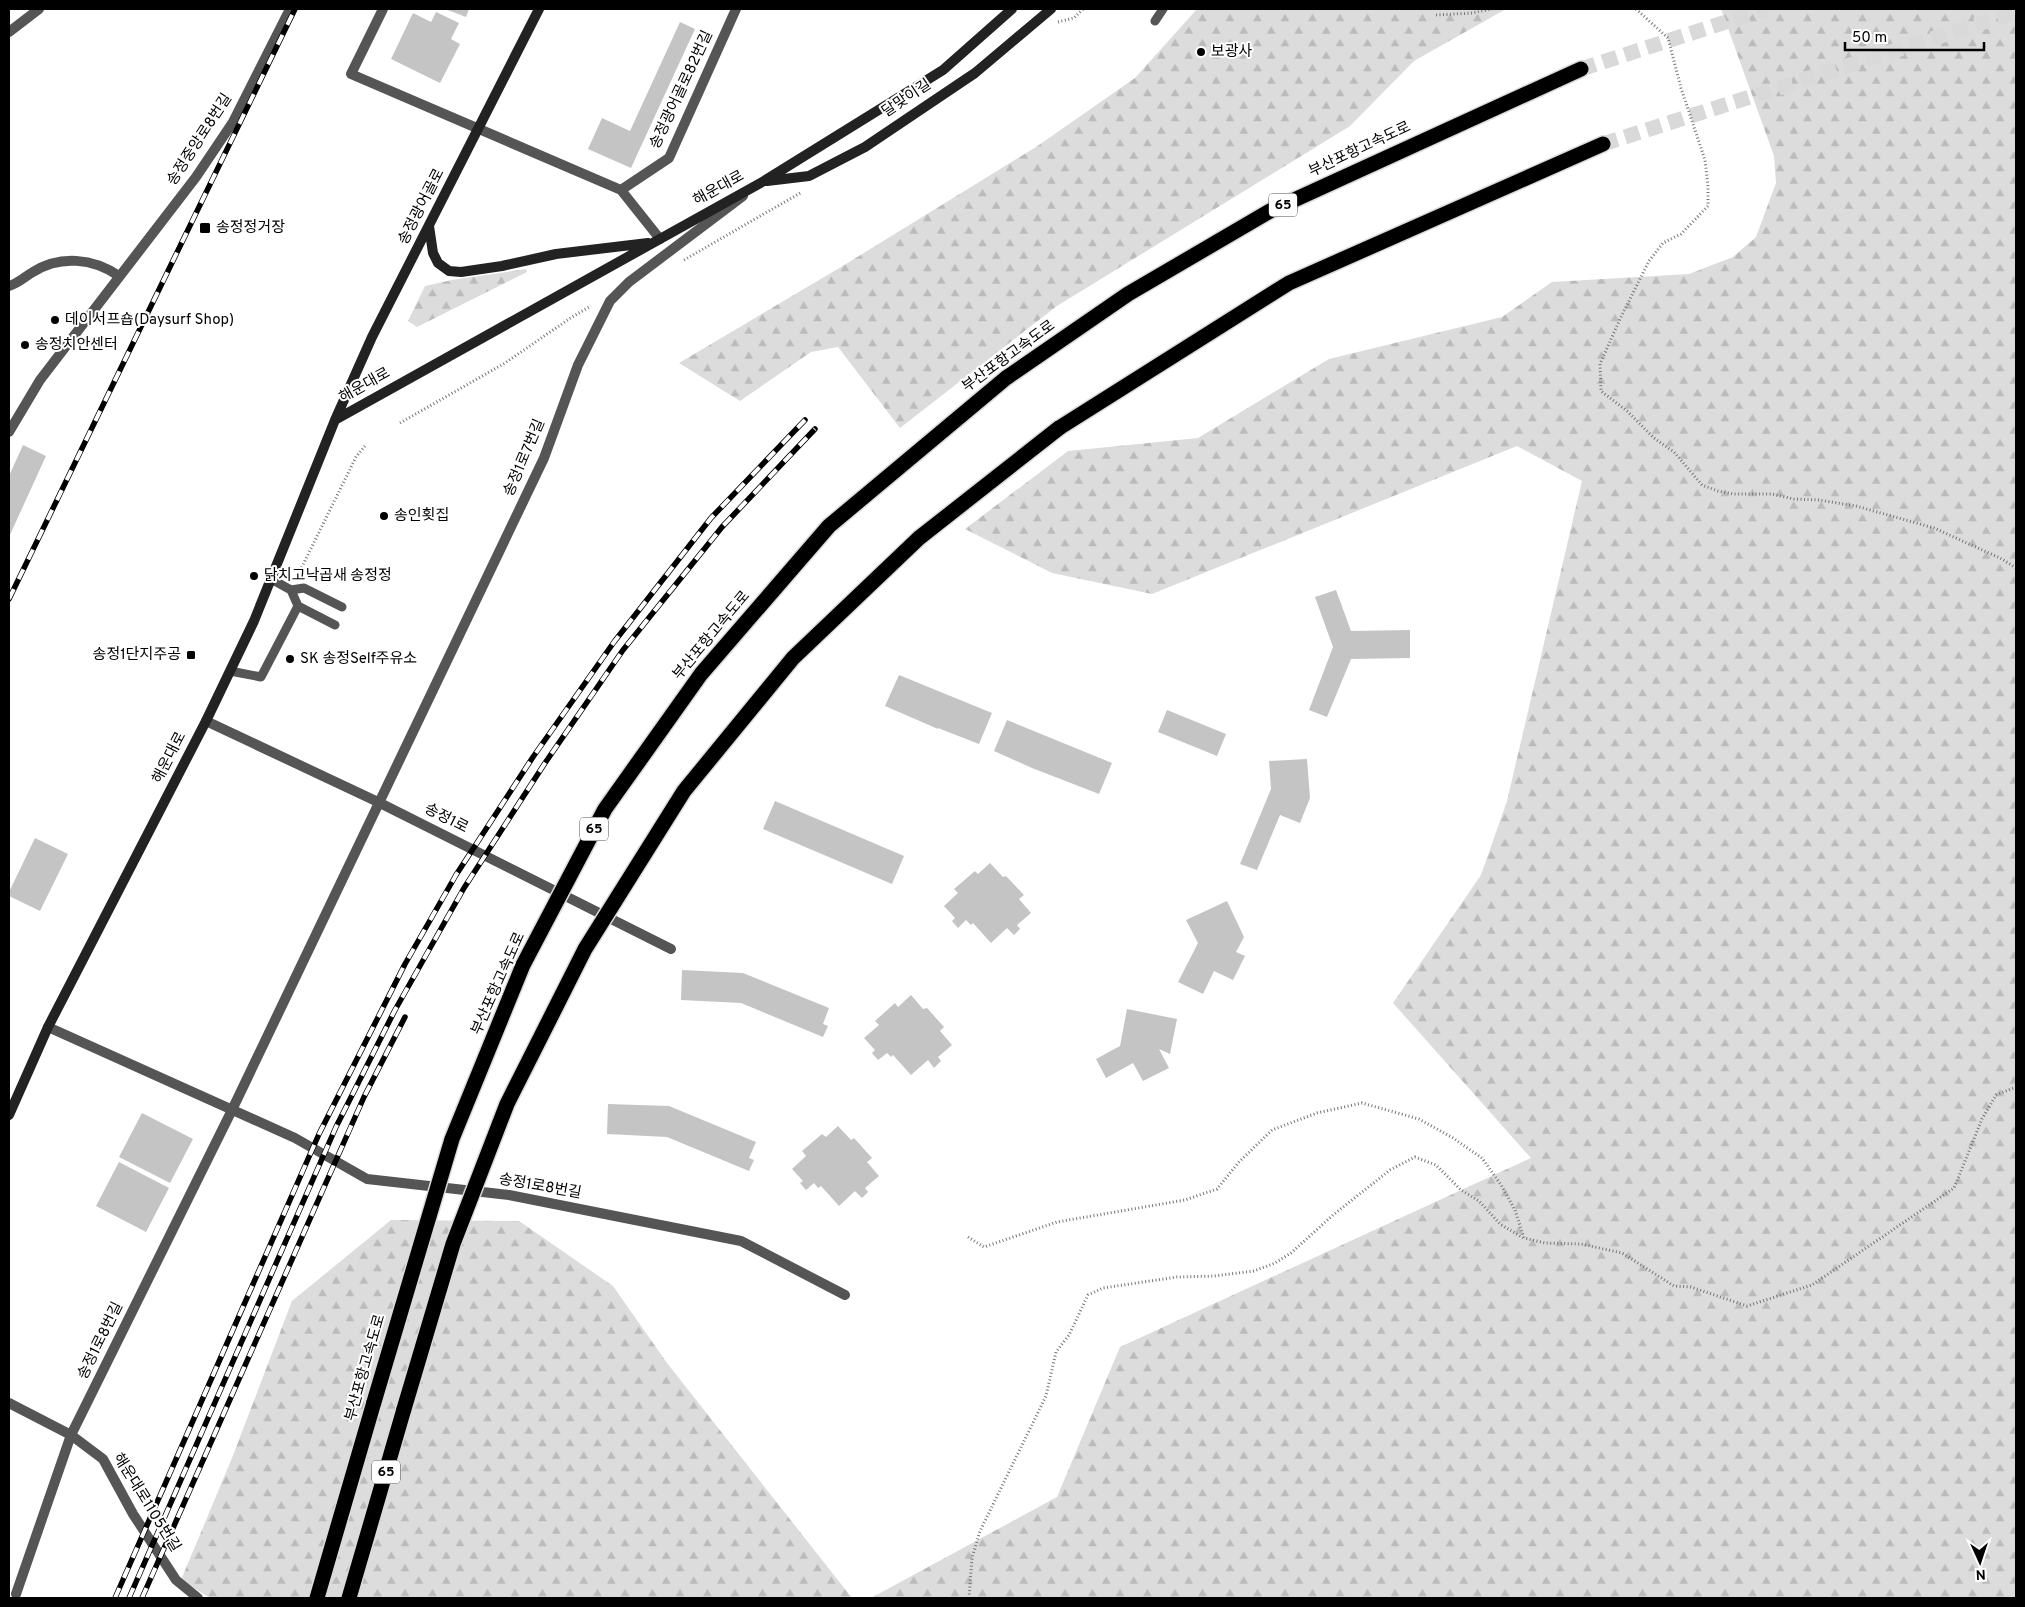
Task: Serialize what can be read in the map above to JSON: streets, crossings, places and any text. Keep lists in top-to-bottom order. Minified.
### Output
{"streets":{"highway":["부산포항고속도로","65"],"main road":["달맞이길","해운대로","송정광어골로"],"street":["송정광어골로82번길","송정중앙로8번길","송정1로7번길","송정1로","송정1로8번길","해운대로1105번길"]},"crossings":[["달맞이길","해운대로"],["달맞이길","송정1로7번길"],["해운대로","송정광어골로"],["해운대로","송정1로7번길"],["해운대로","송정1로"],["송정1로7번길","송정1로"],["송정1로7번길","송정1로8번길"],["송정1로","송정1로8번길"],["송정1로8번길","해운대로1105번길"]],"places":{"other":["보광사","데이서프숍(Daysurf Shop)","송정치안센터","송인횟집","닭치고낙곱새 송정정","SK 송정Self주유소"],"transit":["송정정거장","송정1단지주공"]},"scale_bar":"50 m","north":"bottom"}
